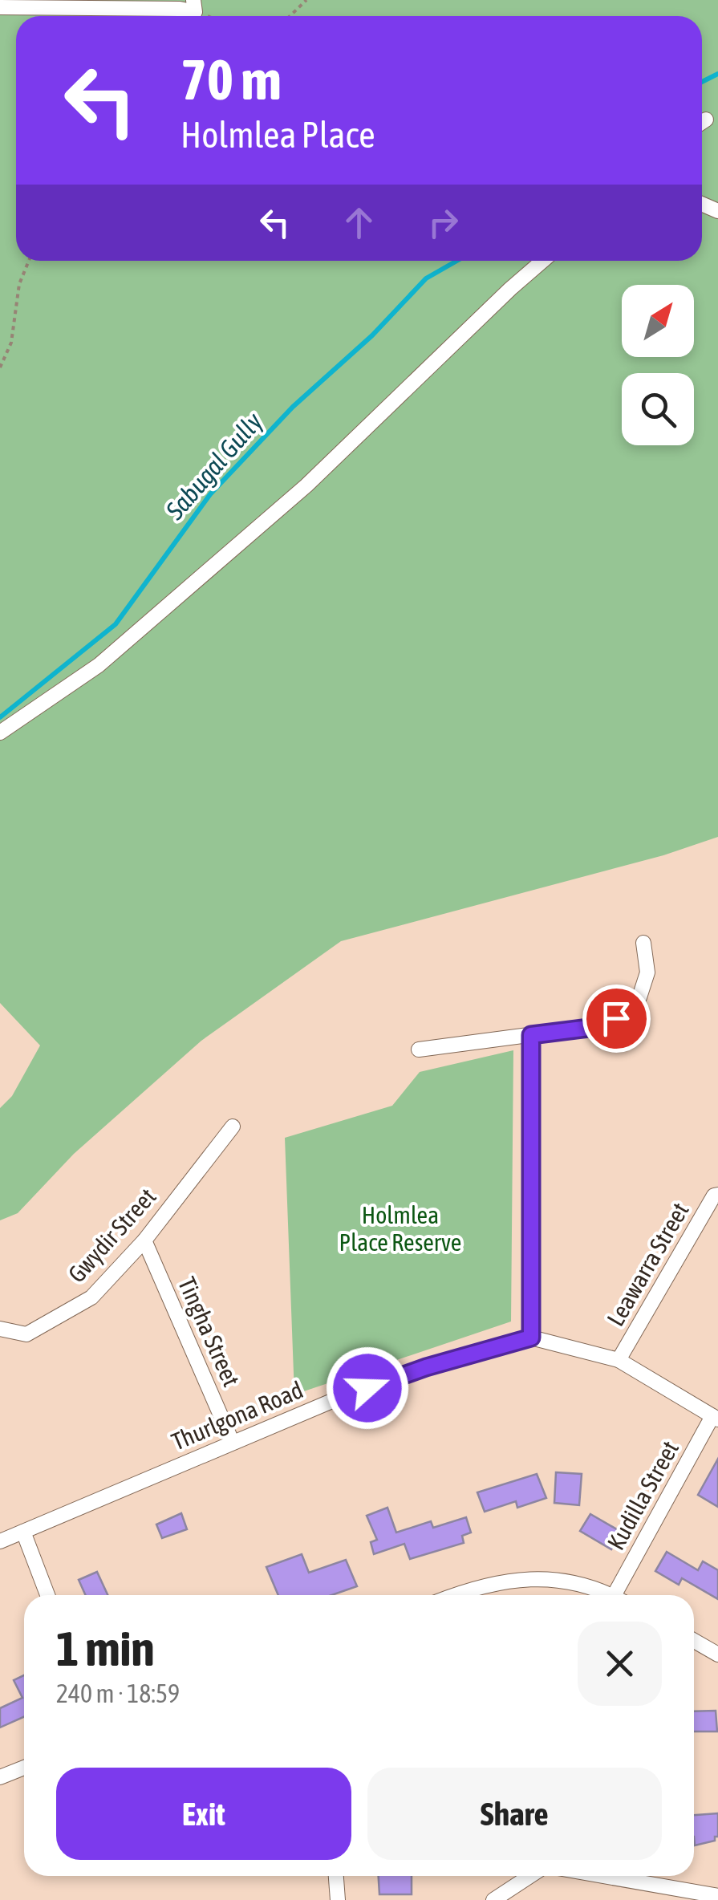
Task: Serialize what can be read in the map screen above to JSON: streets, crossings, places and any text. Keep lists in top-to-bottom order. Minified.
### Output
{"streets":{"street":["Gwydir Street","Leawarra Street","Tingha Street","Thurlgona Road","Kudilla Street"]},"crossings":[["Gwydir Street","Tingha Street"],["Tingha Street","Thurlgona Road"]],"water":["Sabugal Gully"],"parks":["Holmlea Place Reserve"],"north":"top right","page":{"turn":["70 m","Holmlea Place"],"heading":["1 min","240 m · 18:59"],"buttons":["Exit","Share"]}}
